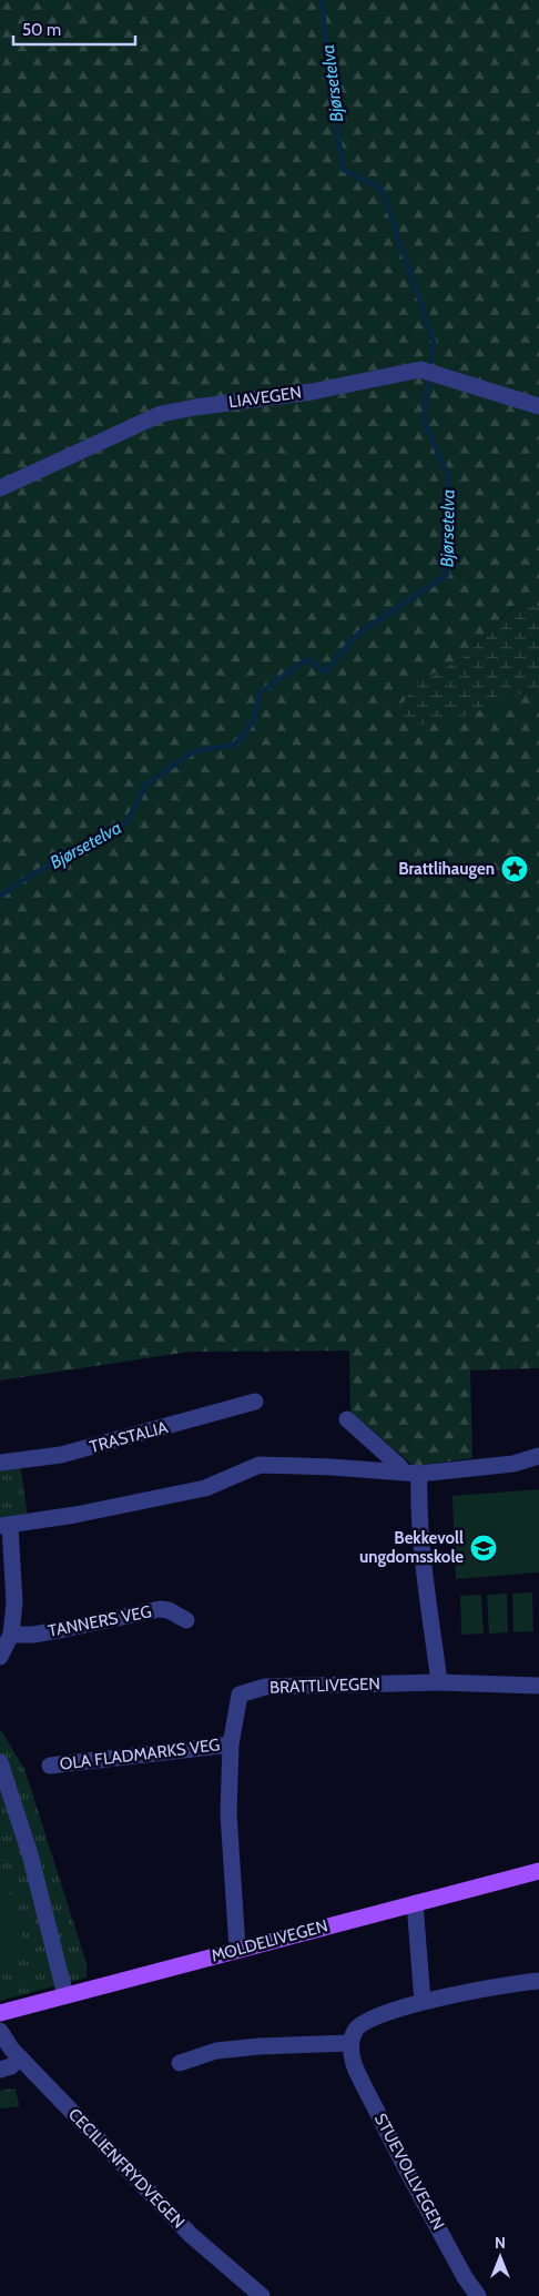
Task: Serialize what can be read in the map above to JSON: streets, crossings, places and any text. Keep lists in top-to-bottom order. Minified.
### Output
{"streets":{"main road":["MOLDELIVEGEN"],"street":["LIAVEGEN","TRASTALIA","TANNERS VEG","BRATTLIVEGEN","OLA FLADMARKS VEG","CECILIENFRYDVEGEN","STUEVOLLVEGEN"]},"crossings":[["BRATTLIVEGEN","OLA FLADMARKS VEG"],["BRATTLIVEGEN","MOLDELIVEGEN"]],"water":["Bjørsetelva"],"places":{"place":["Brattlihaugen"],"school or university":["Bekkevoll ungdomsskole"]},"scale_bar":"50 m","north":"top"}
